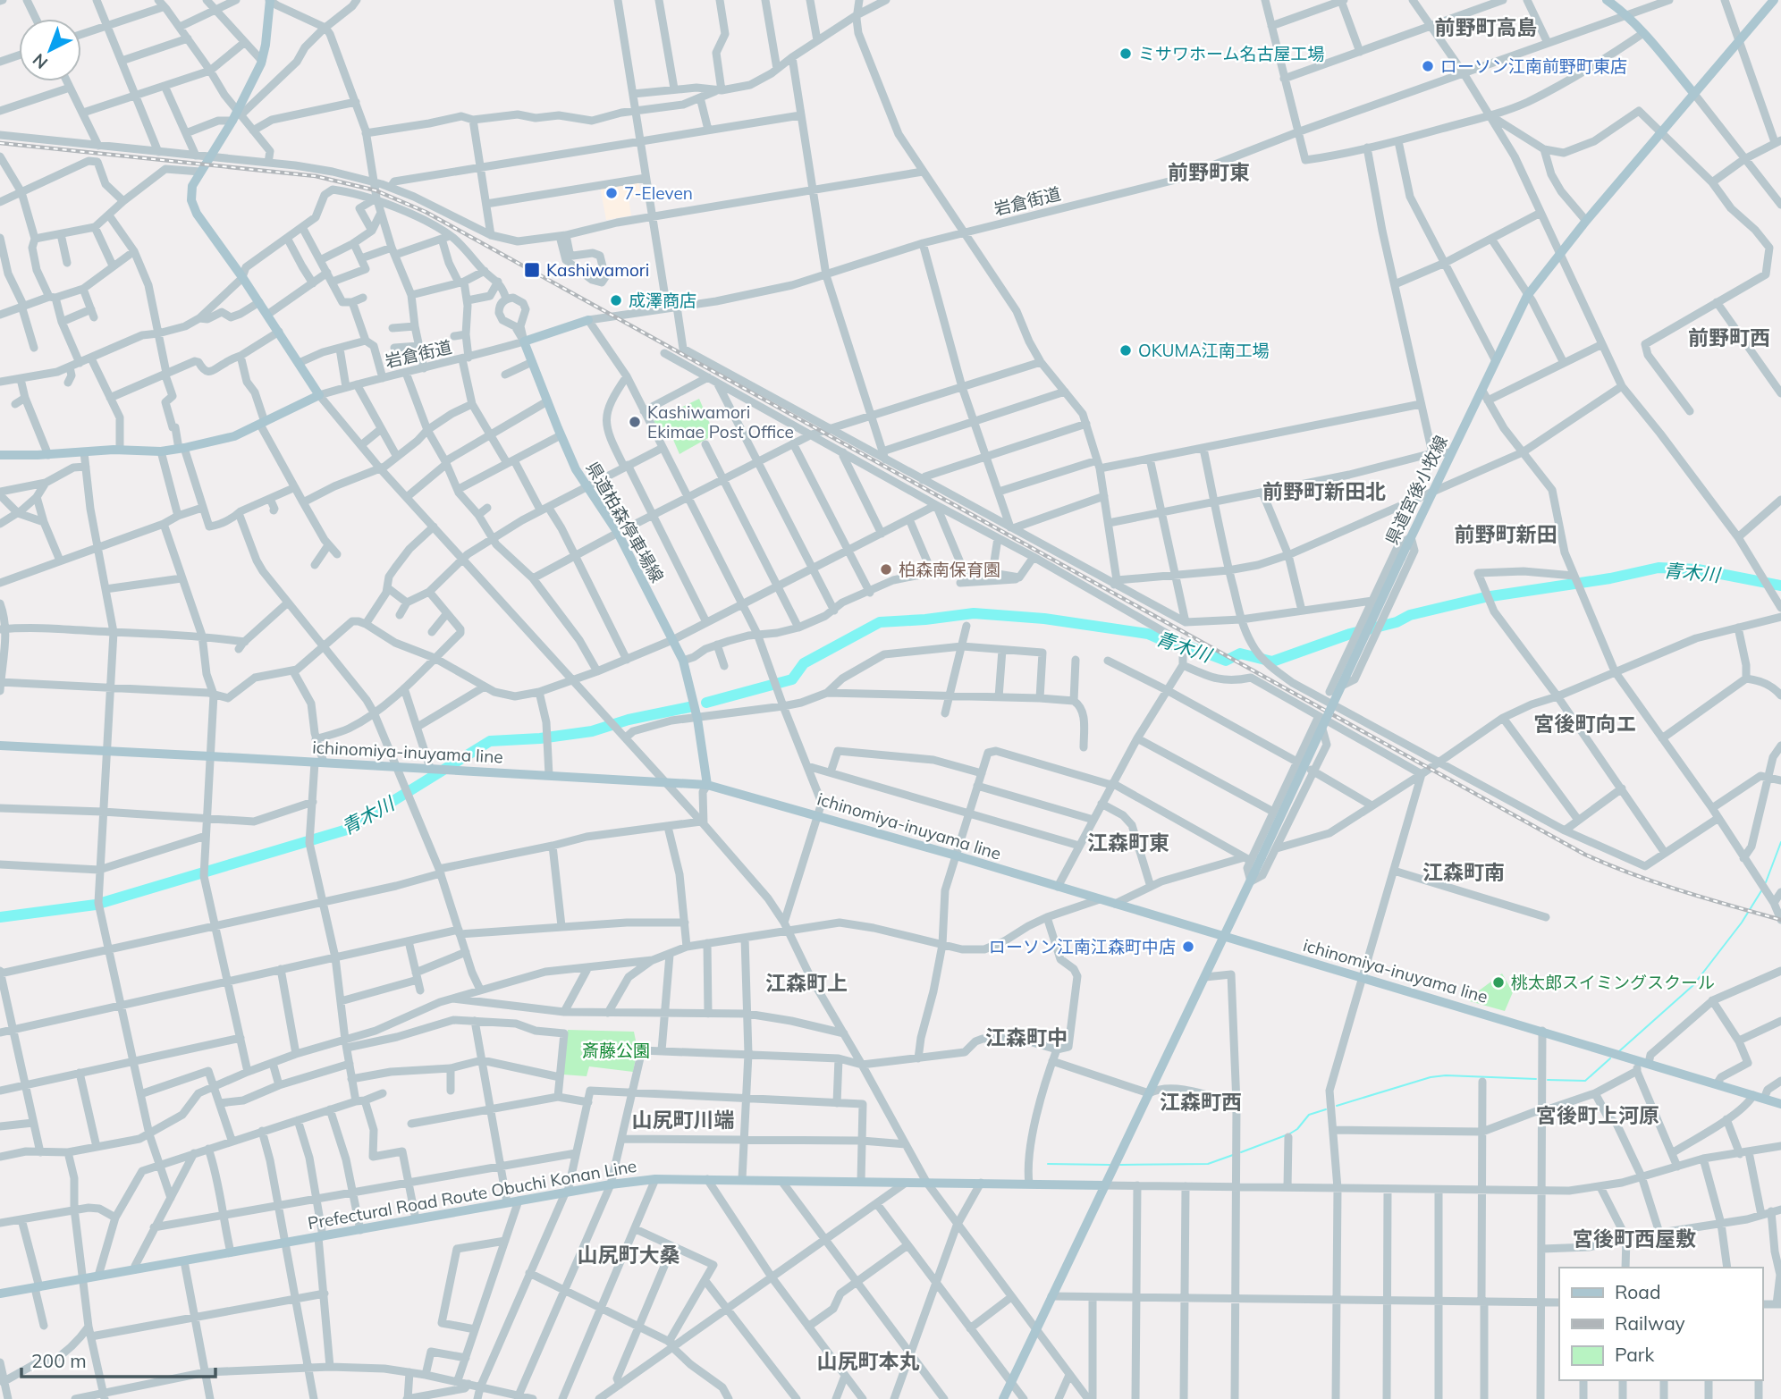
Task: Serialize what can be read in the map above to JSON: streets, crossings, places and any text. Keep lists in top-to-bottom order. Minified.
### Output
{"streets":{"main road":["県道宮後小牧線","県道柏森停車場線","ichinomiya-inuyama line","Prefectural Road Route Obuchi Konan Line"],"street":["岩倉街道"]},"crossings":[["岩倉街道","県道柏森停車場線"],["県道宮後小牧線","ichinomiya-inuyama line"],["県道柏森停車場線","ichinomiya-inuyama line"]],"districts":["前野町高島","前野町東","前野町西","前野町新田北","前野町新田","宮後町向エ","江森町東","江森町南","江森町上","江森町中","江森町西","宮後町上河原","山尻町川端","宮後町西屋敷","山尻町大桑","山尻町本丸"],"water":["青木川"],"parks":["斎藤公園"],"places":{"other":["ミサワホーム名古屋工場","ローソン江南前野町東店","7-Eleven","成澤商店","OKUMA江南工場","Kashiwamori Ekimae Post Office","柏森南保育園","ローソン江南江森町中店","桃太郎スイミングスクール"],"transit":["Kashiwamori"]},"legend":["Road","Railway","Park"],"scale_bar":"200 m","north":"bottom left"}
